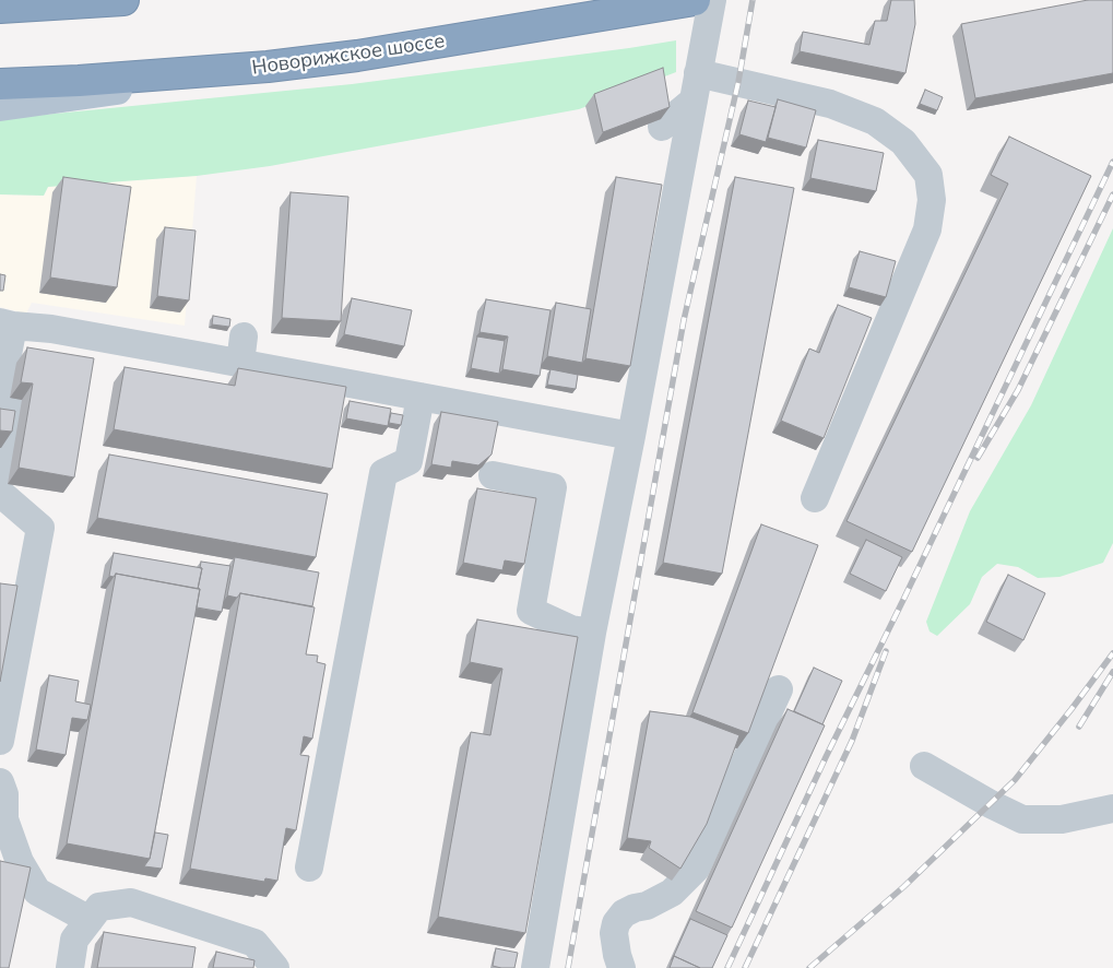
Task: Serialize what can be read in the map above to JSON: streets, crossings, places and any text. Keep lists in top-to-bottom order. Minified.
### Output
{"streets":{"highway":["Новорижское шоссе"]}}
